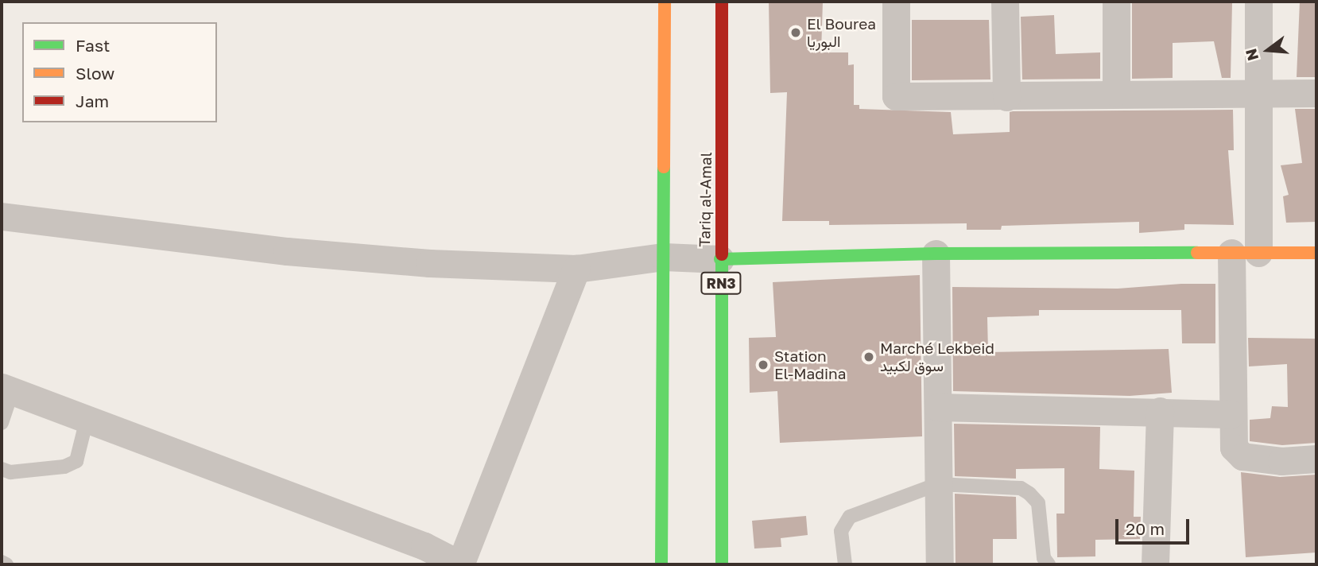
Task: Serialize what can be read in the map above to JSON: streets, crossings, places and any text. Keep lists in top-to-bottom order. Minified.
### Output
{"streets":{"main road":["Tariq al-Amal","RN3"]},"places":["El Bourea البوريا","Marché Lekbeid سوق لكبيد","Station El-Madina"],"legend":["Fast","Slow","Jam"],"scale_bar":"20 m","north":"left"}
